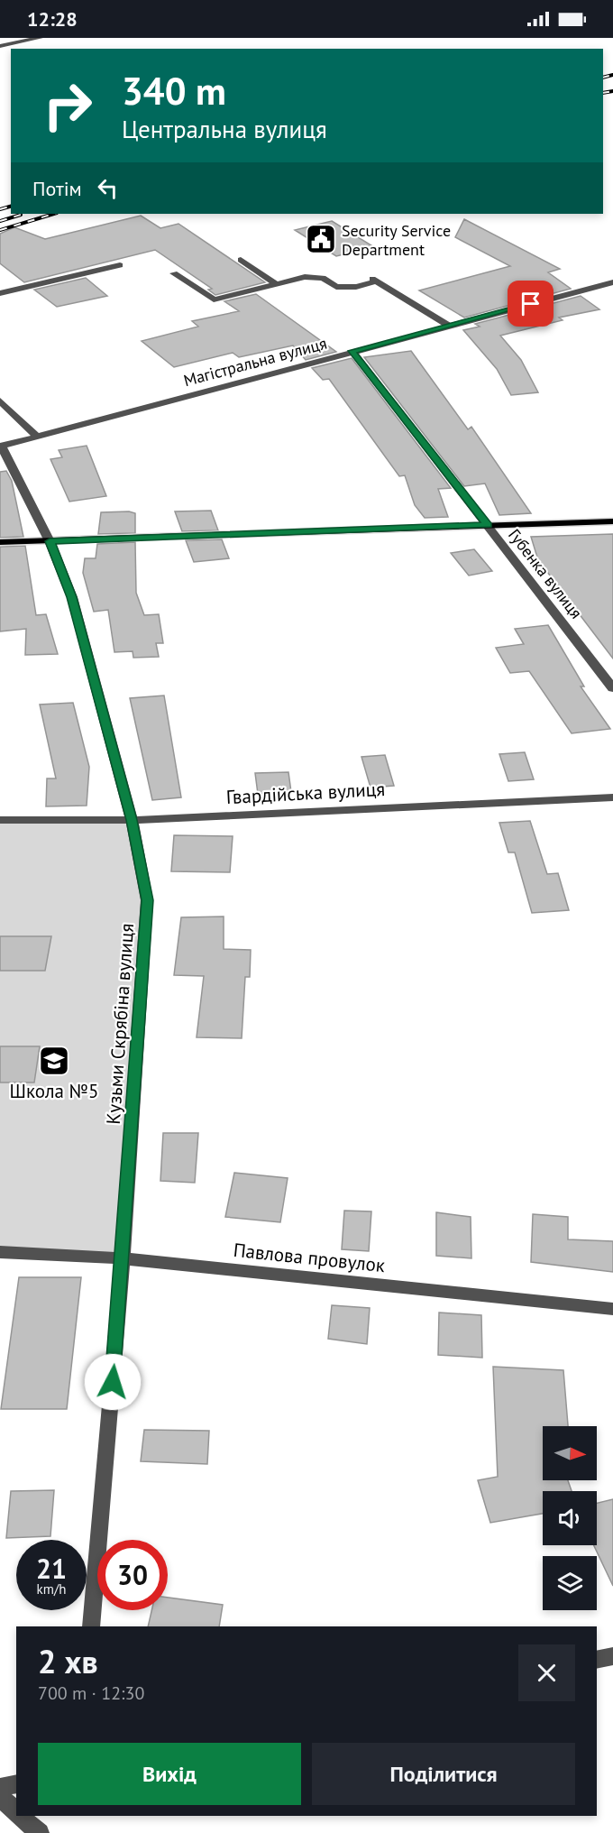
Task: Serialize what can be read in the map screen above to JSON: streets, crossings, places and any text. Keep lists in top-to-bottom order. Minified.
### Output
{"streets":{"street":["Магістральна вулиця","Губенка вулиця","Гвардійська вулиця","Кузьми Скрябіна вулиця","Павлова провулок"]},"crossings":[["Магістральна вулиця","Губенка вулиця"],["Магістральна вулиця","Кузьми Скрябіна вулиця"],["Гвардійська вулиця","Кузьми Скрябіна вулиця"],["Кузьми Скрябіна вулиця","Павлова провулок"]],"places":{"public building":["Security Service Department"],"school or university":["Школа №5"]},"north":"right","page":{"status":"12:28","turn":["340 m","Центральна вулиця"],"then":"Потім","speed":"21 km/h","limit":"30","heading":["2 хв","700 m · 12:30"],"buttons":["Вихід","Поділитися"]}}
